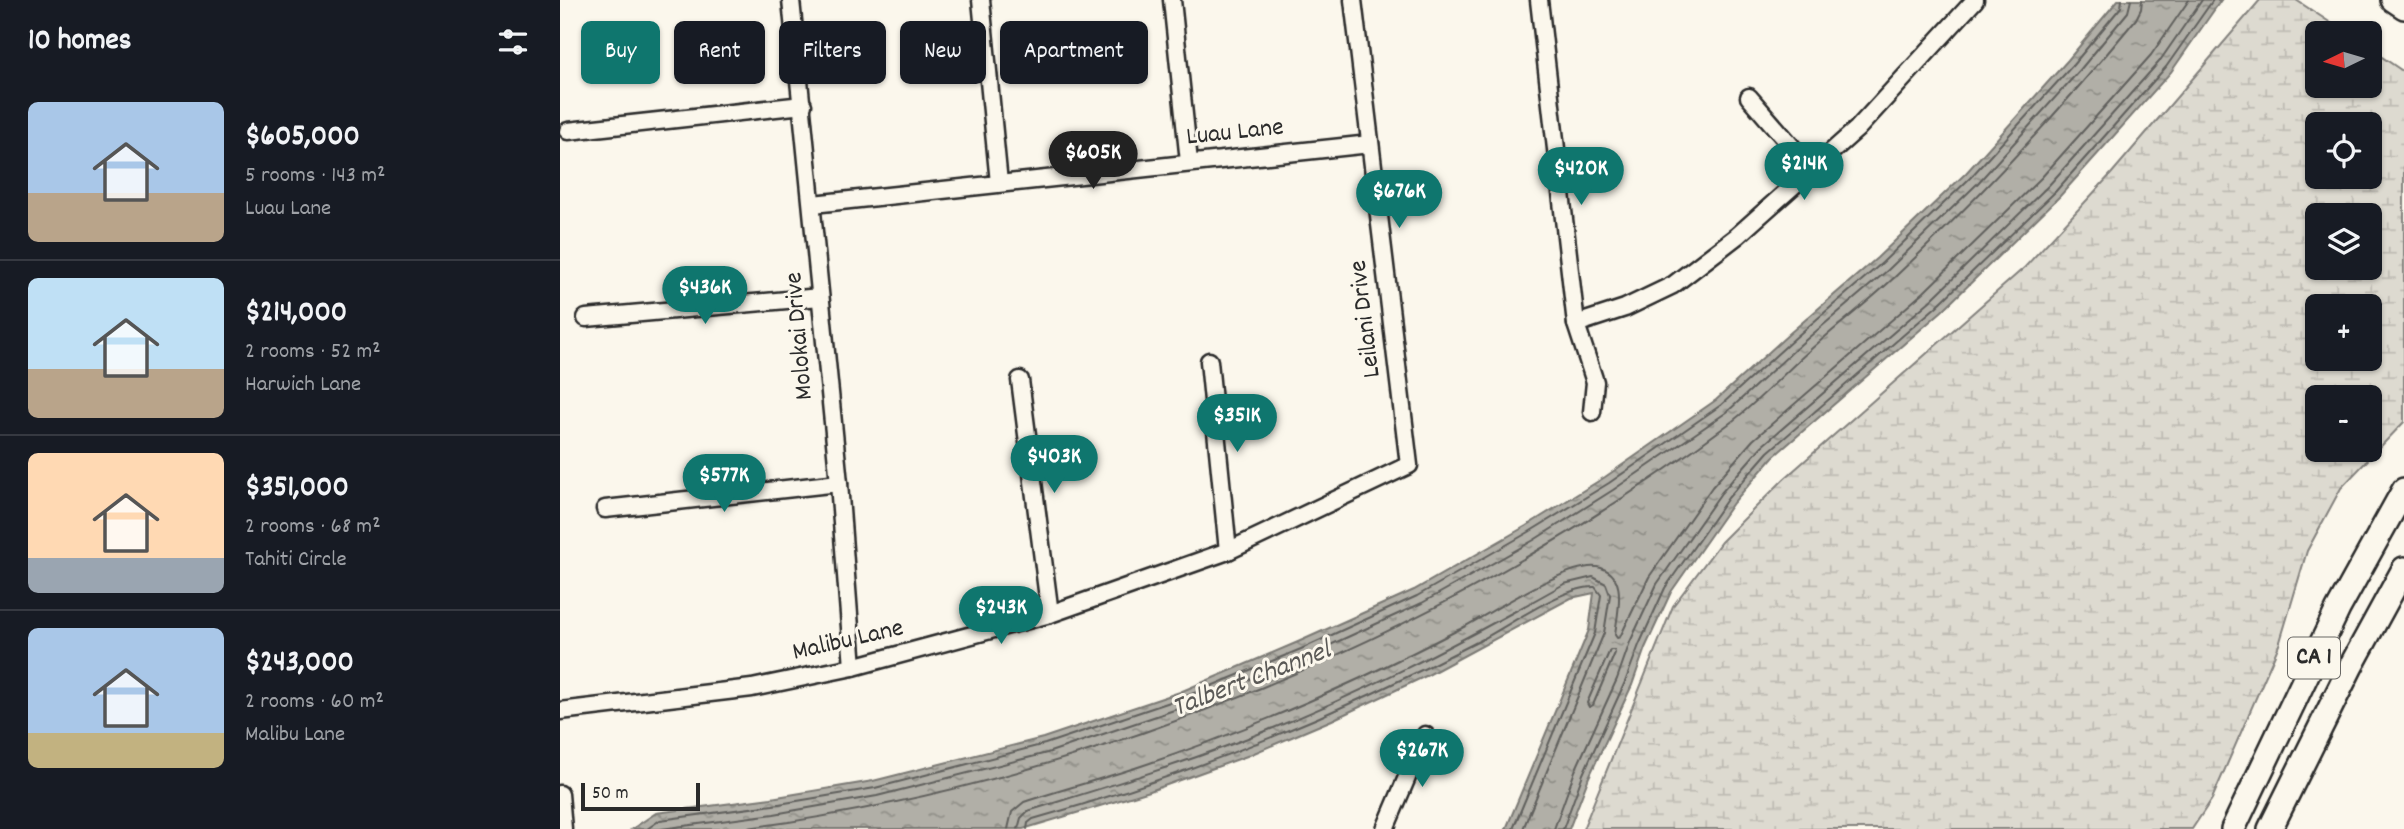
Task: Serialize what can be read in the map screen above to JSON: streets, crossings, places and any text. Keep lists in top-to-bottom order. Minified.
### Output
{"streets":{"highway":["CA 1"],"street":["Luau Lane","Leilani Drive","Molokai Drive","Malibu Lane"]},"crossings":[["Luau Lane","Leilani Drive"],["Luau Lane","Molokai Drive"],["Leilani Drive","Malibu Lane"],["Molokai Drive","Malibu Lane"]],"water":["Talbert Channel"],"scale_bar":"50 m","north":"left","page":{"heading":"10 homes","map_buttons":["+","−"],"chip":["Buy","Rent","Filters","New","Apartment"],"list":[{"name":"$605,000","note":"5 rooms · 143 m² · Luau Lane"},{"name":"$214,000","note":"2 rooms · 52 m² · Harwich Lane"},{"name":"$351,000","note":"2 rooms · 68 m² · Tahiti Circle"},{"name":"$243,000","note":"2 rooms · 60 m² · Malibu Lane"}],"price":["$605K","$214K","$420K","$676K","$436K","$351K","$403K","$577K","$243K","$267K"],"scale":"50 m"}}
